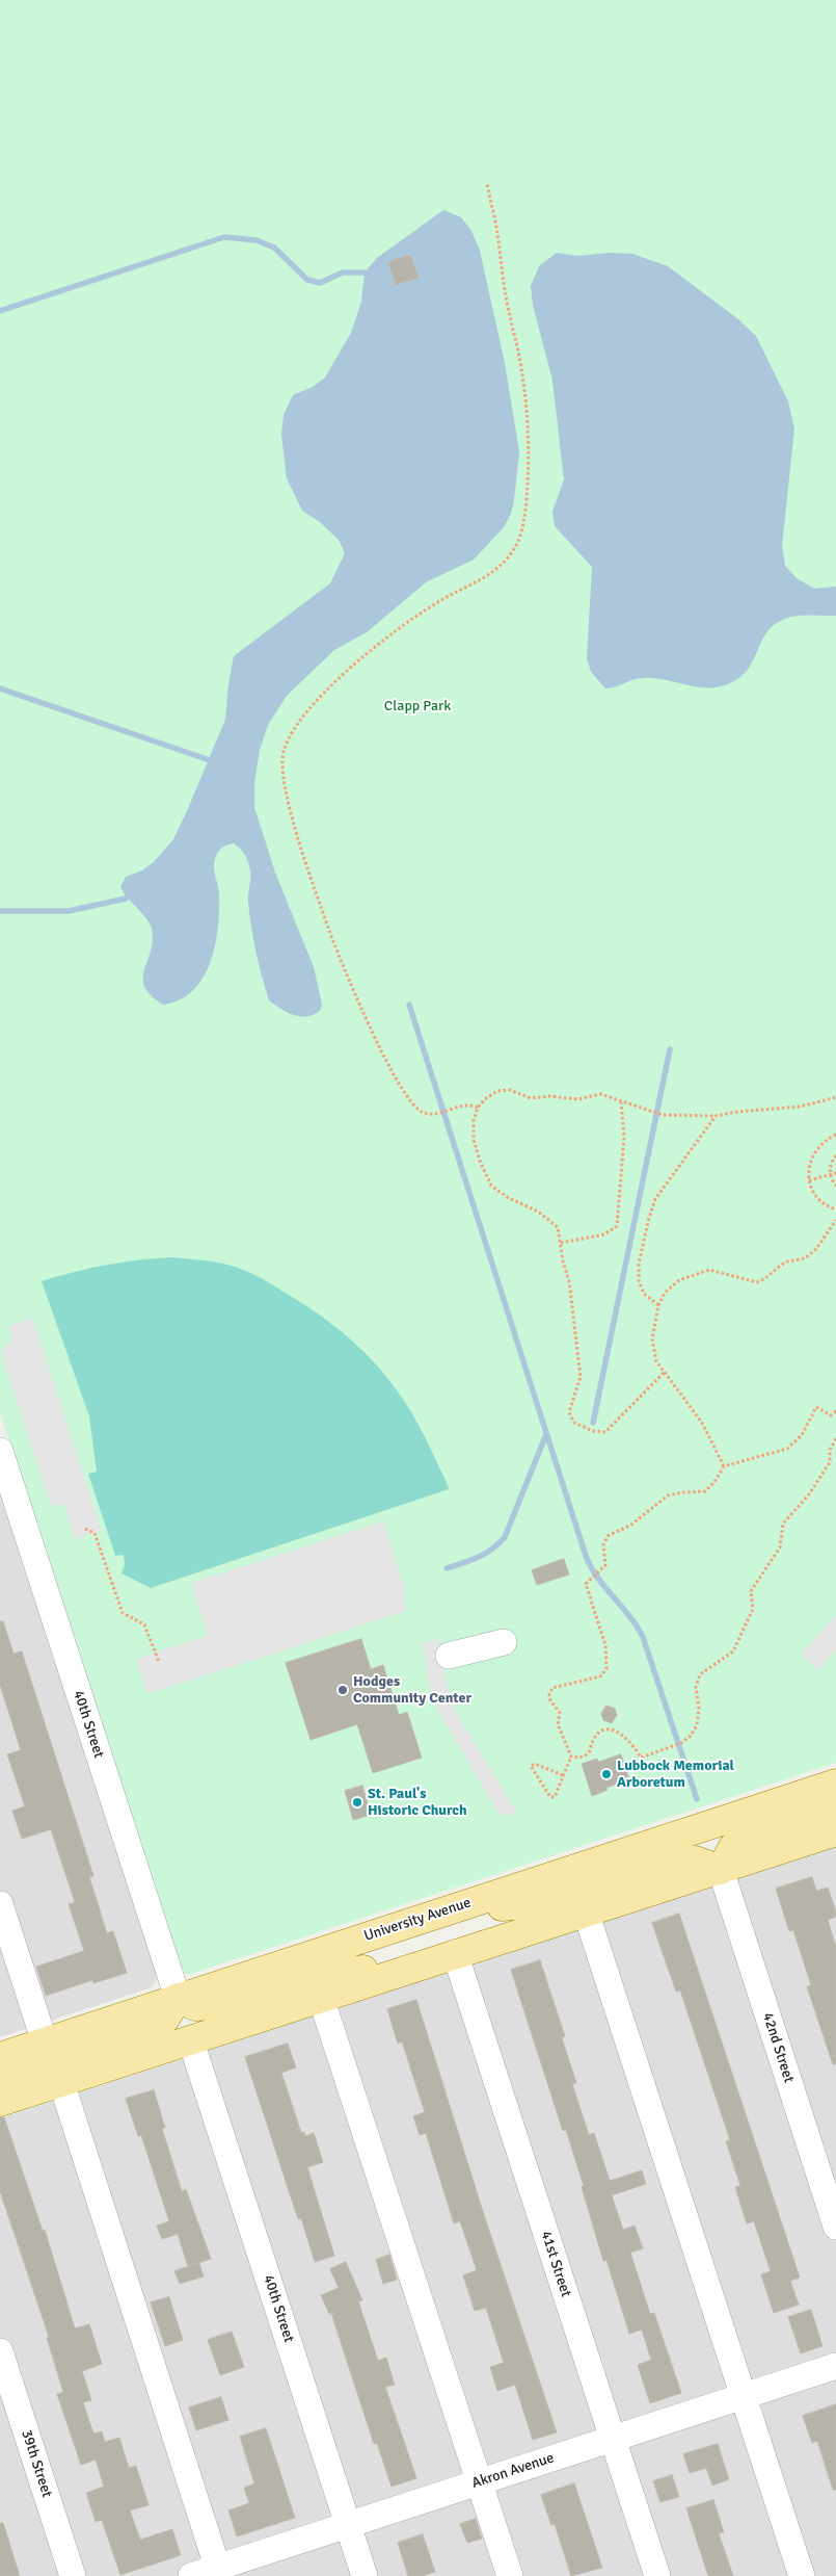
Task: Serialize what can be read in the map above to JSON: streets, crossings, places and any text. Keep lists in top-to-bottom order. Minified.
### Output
{"streets":{"main road":["University Avenue"],"street":["40th Street","42nd Street","41st Street","39th Street","Akron Avenue"]},"crossings":[["40th Street","University Avenue"],["40th Street","Akron Avenue"],["41st Street","Akron Avenue"]],"parks":["Clapp Park"],"places":["Hodges Community Center","Lubbock Memorial Arboretum","St. Paul's Historic Church"]}
